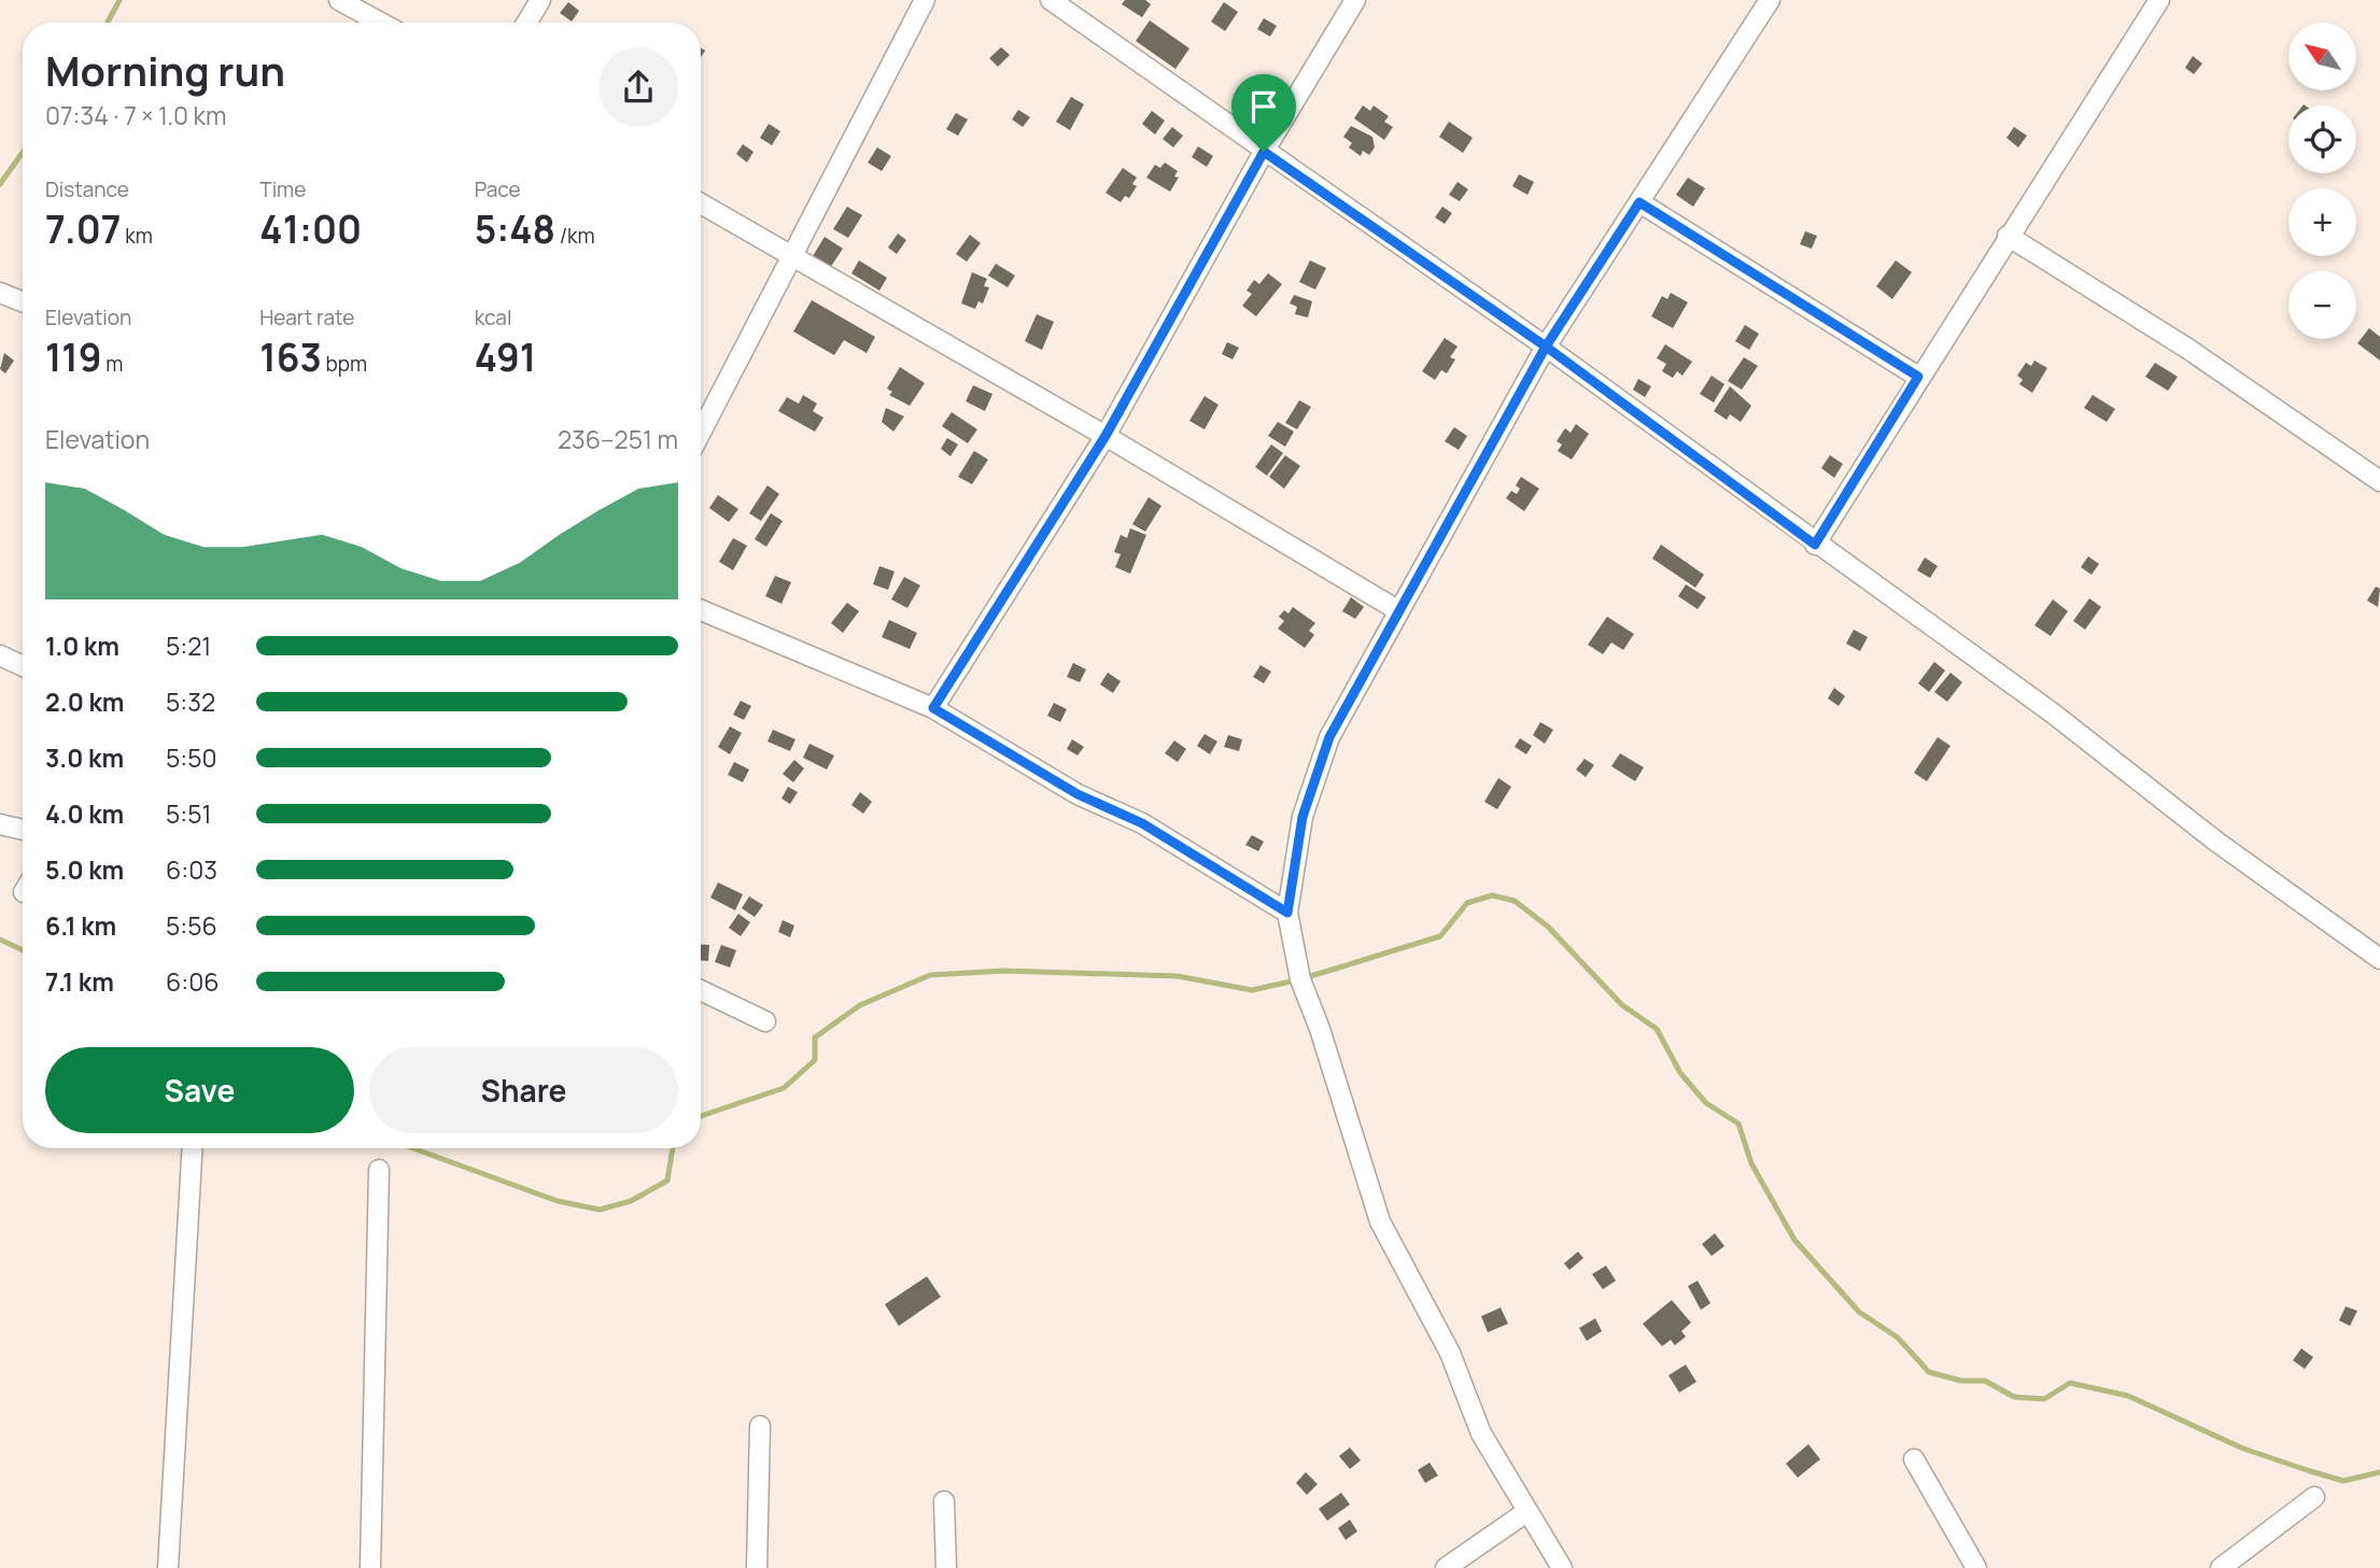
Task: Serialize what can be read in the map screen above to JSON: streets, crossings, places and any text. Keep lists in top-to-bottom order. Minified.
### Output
{"north":"top left","page":{"map_buttons":["+","−"],"heading":["Morning run","07:34 · 7 × 1.0 km"],"stats":[["Distance","7.07 km"],["Time","41:00"],["Pace","5:48 /km"],["Elevation","119 m"],["Heart rate","163 bpm"],["kcal","491"]],"chart":["Elevation","236–251 m"],"list":[{"name":"1.0 km","note":"5:21"},{"name":"2.0 km","note":"5:32"},{"name":"3.0 km","note":"5:50"},{"name":"4.0 km","note":"5:51"},{"name":"5.0 km","note":"6:03"},{"name":"6.1 km","note":"5:56"},{"name":"7.1 km","note":"6:06"}],"buttons":["Save","Share"]}}
